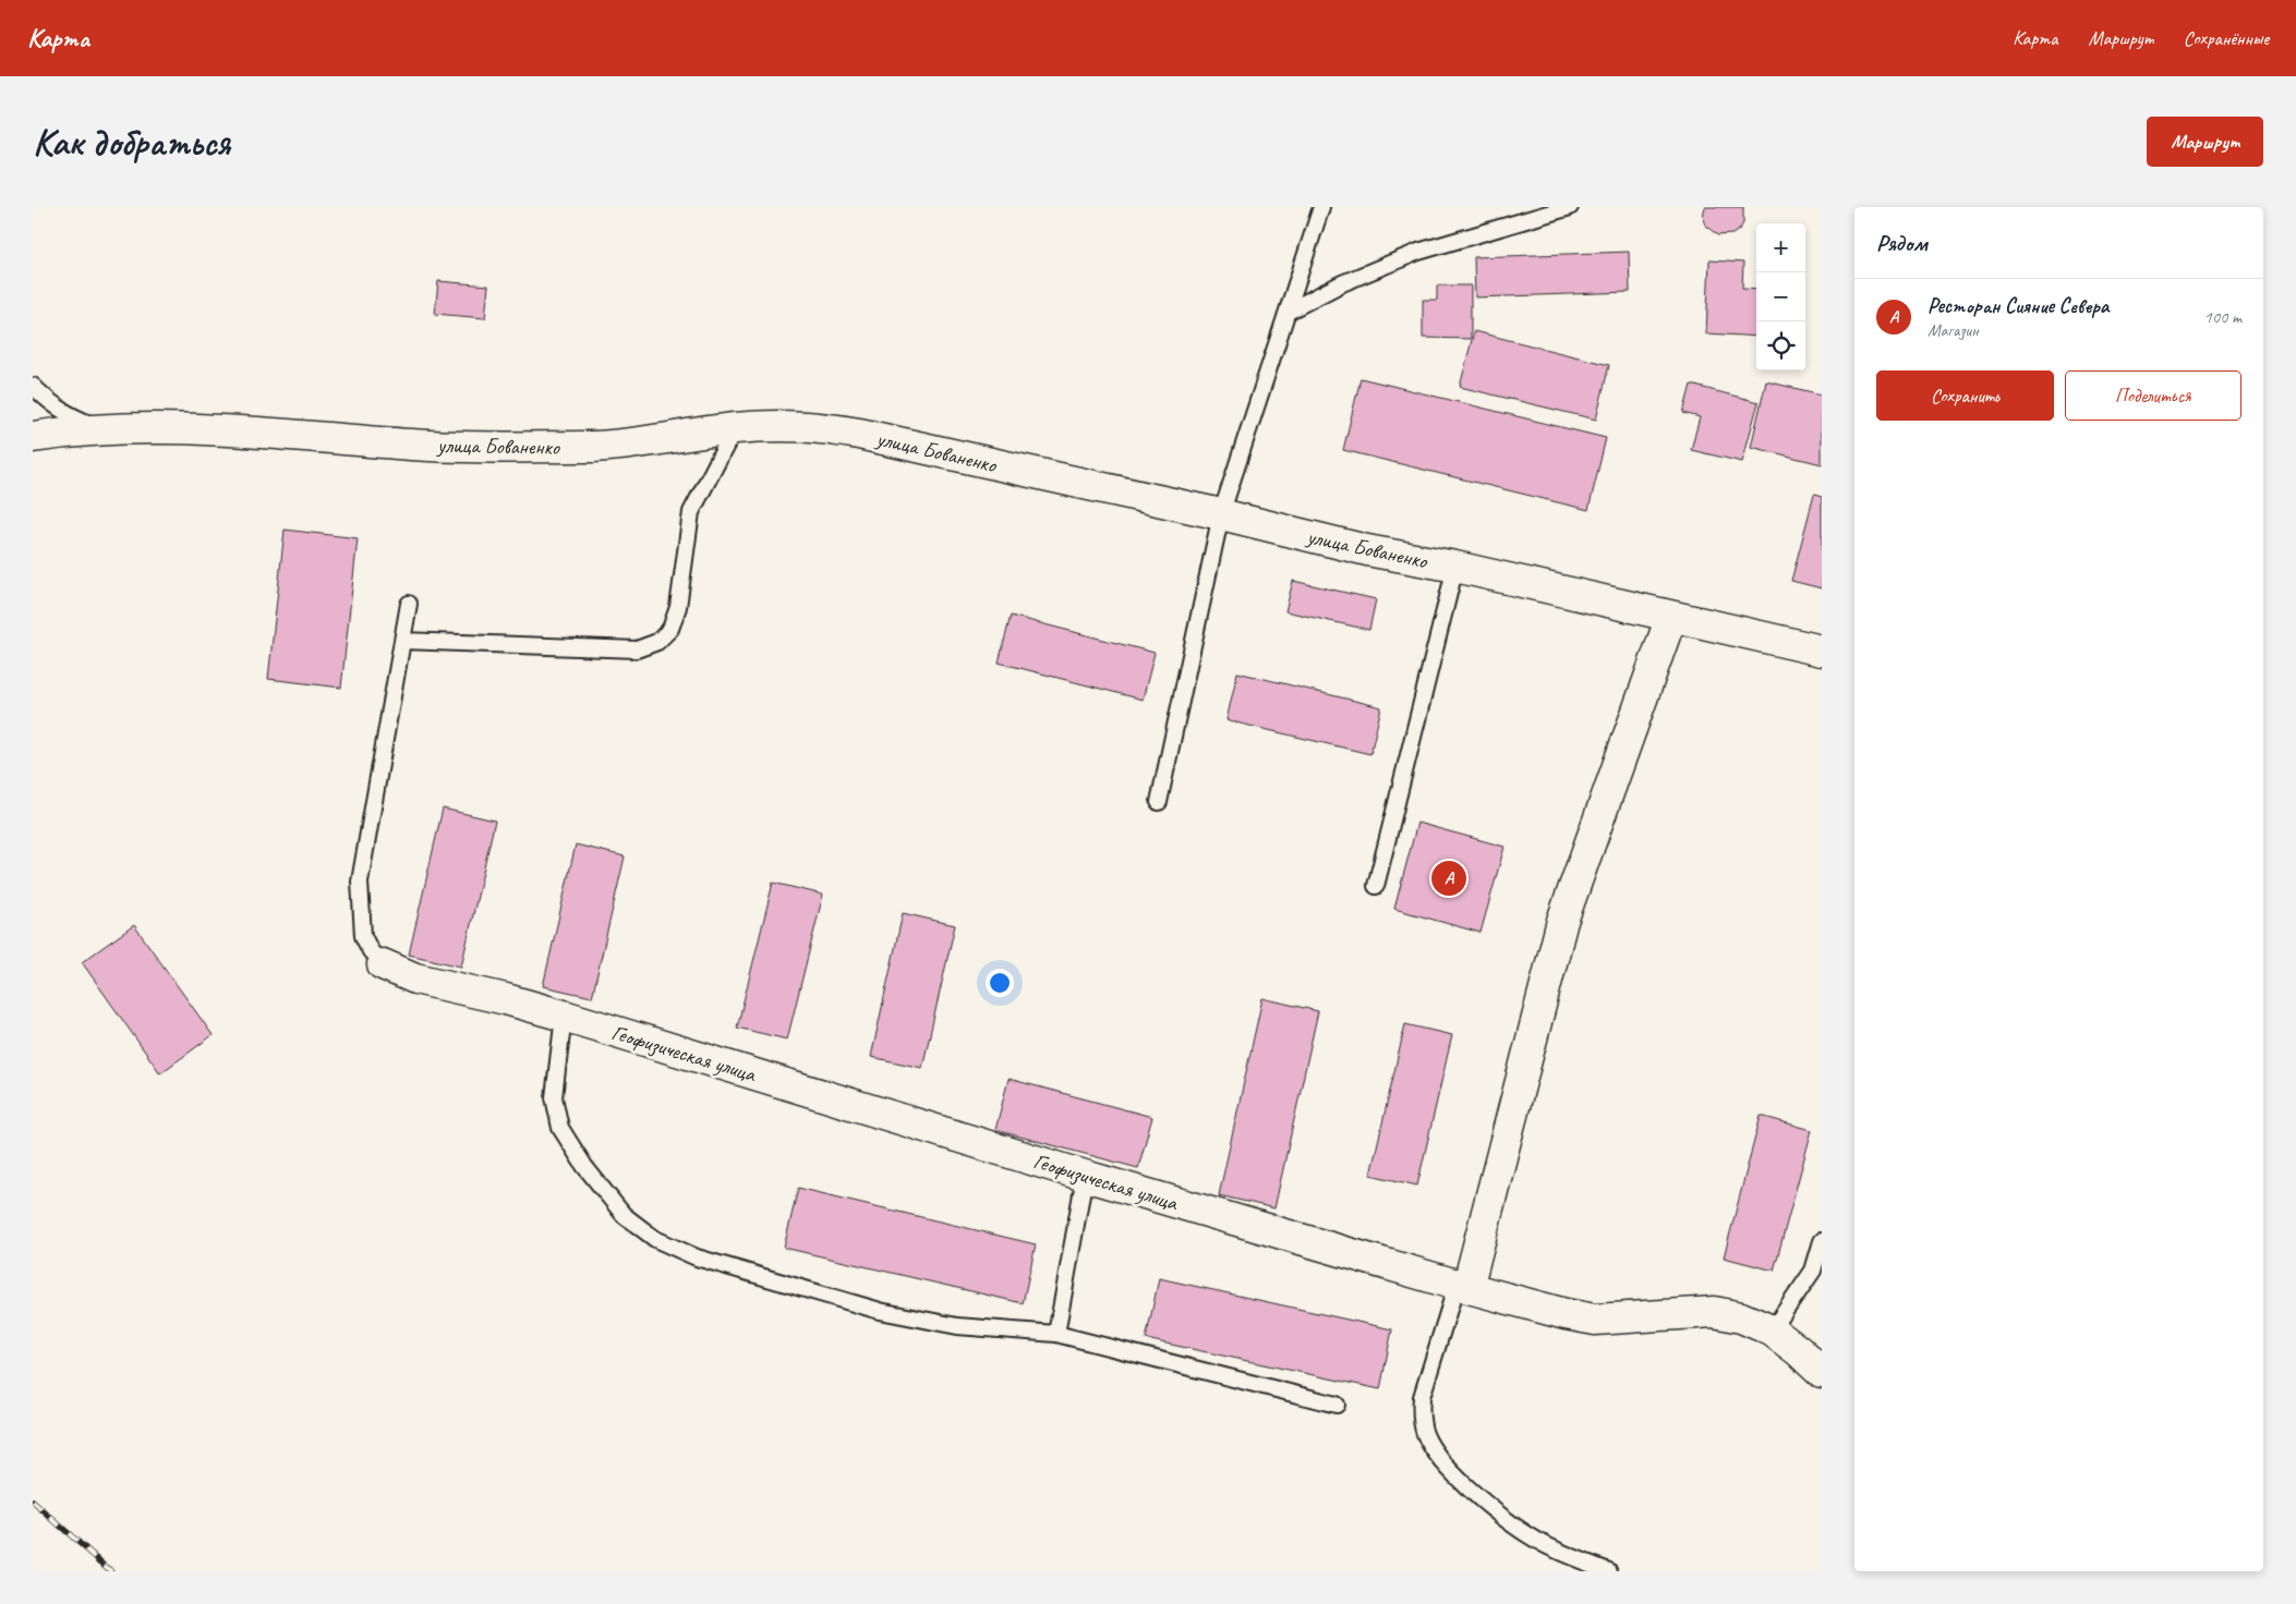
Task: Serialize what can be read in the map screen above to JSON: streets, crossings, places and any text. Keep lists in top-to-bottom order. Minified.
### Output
{"streets":{"street":["улица Бованенко","Геофизическая улица"]},"page":{"header":"Карта","nav":["Карта","Маршрут","Сохранённые"],"buttons":["Маршрут",["Сохранить","Поделиться"]],"title":"Как добраться","heading":"Рядом","map_buttons":["+","−"],"list":[{"mark":"A","name":"Ресторан Сияние Севера","note":"Магазин","value":"100 m"}],"pins":"A"}}
